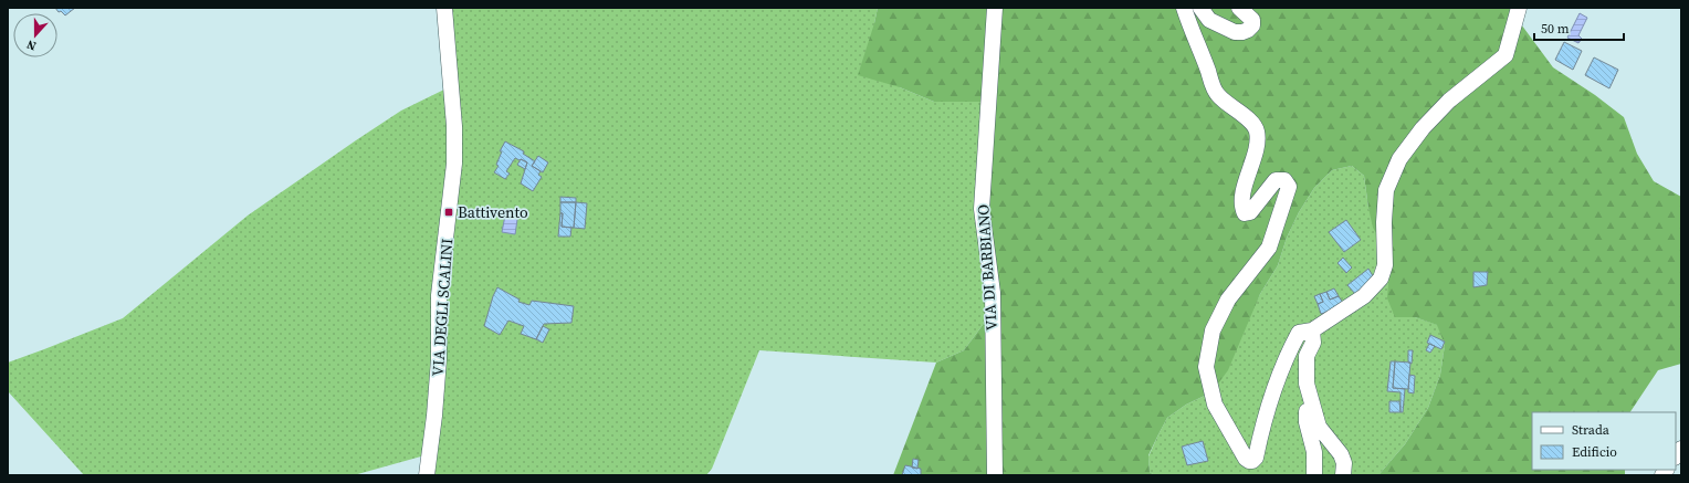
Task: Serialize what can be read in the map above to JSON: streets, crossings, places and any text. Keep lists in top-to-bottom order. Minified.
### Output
{"streets":{"street":["VIA DI BARBIANO","VIA DEGLI SCALINI"]},"places":{"transit":["Battivento"]},"legend":["Strada","Edificio"],"scale_bar":"50 m","north":"bottom"}
